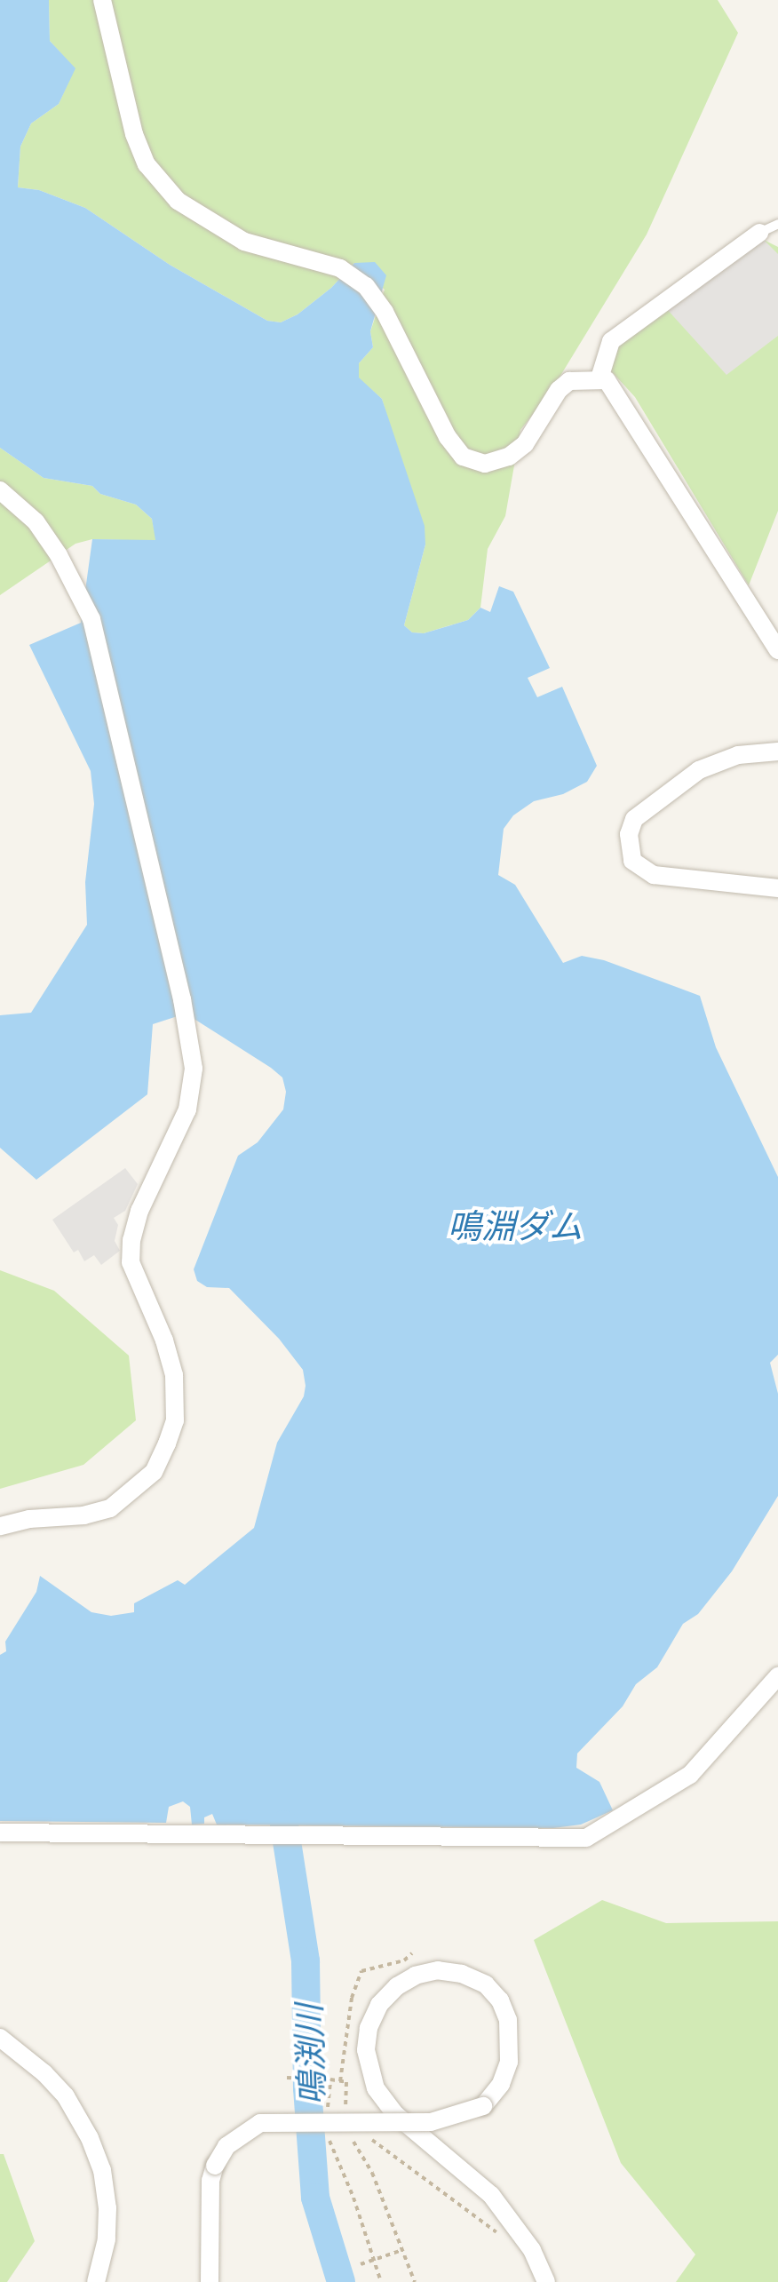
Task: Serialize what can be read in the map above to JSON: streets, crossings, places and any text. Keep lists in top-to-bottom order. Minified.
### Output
{"water":["鳴淵ダム","鳴渕川"]}
